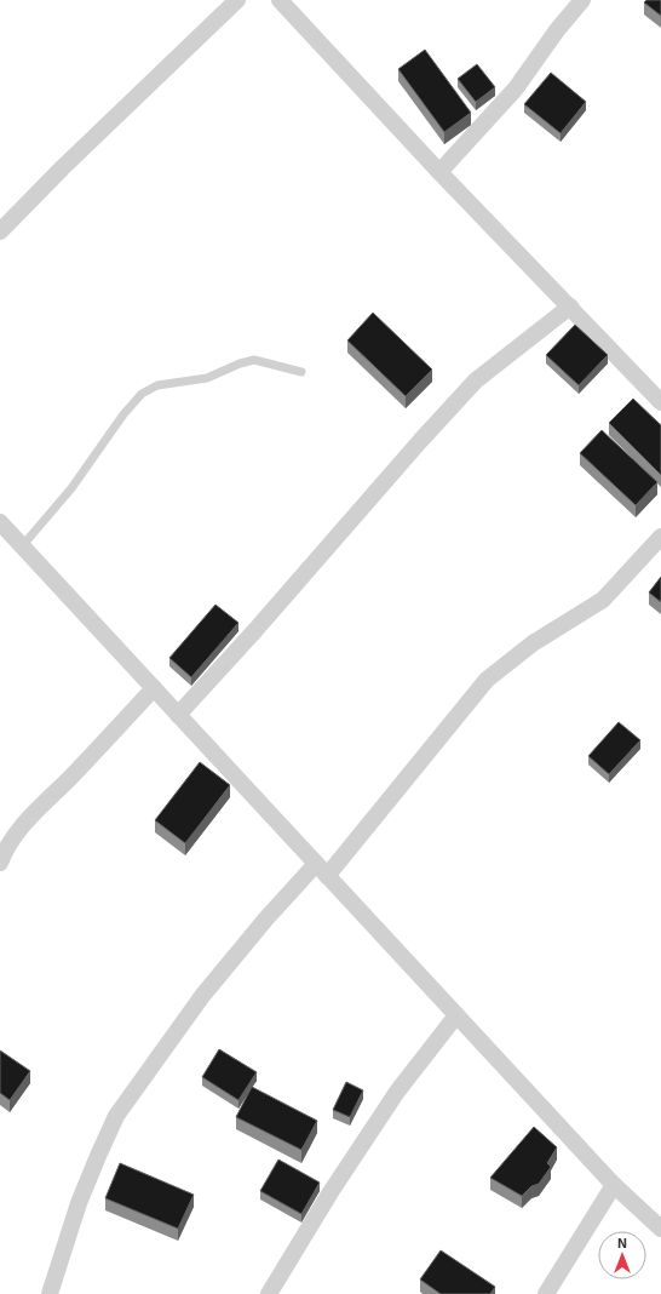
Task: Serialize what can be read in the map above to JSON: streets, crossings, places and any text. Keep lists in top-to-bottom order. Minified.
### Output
{"north":"top"}
